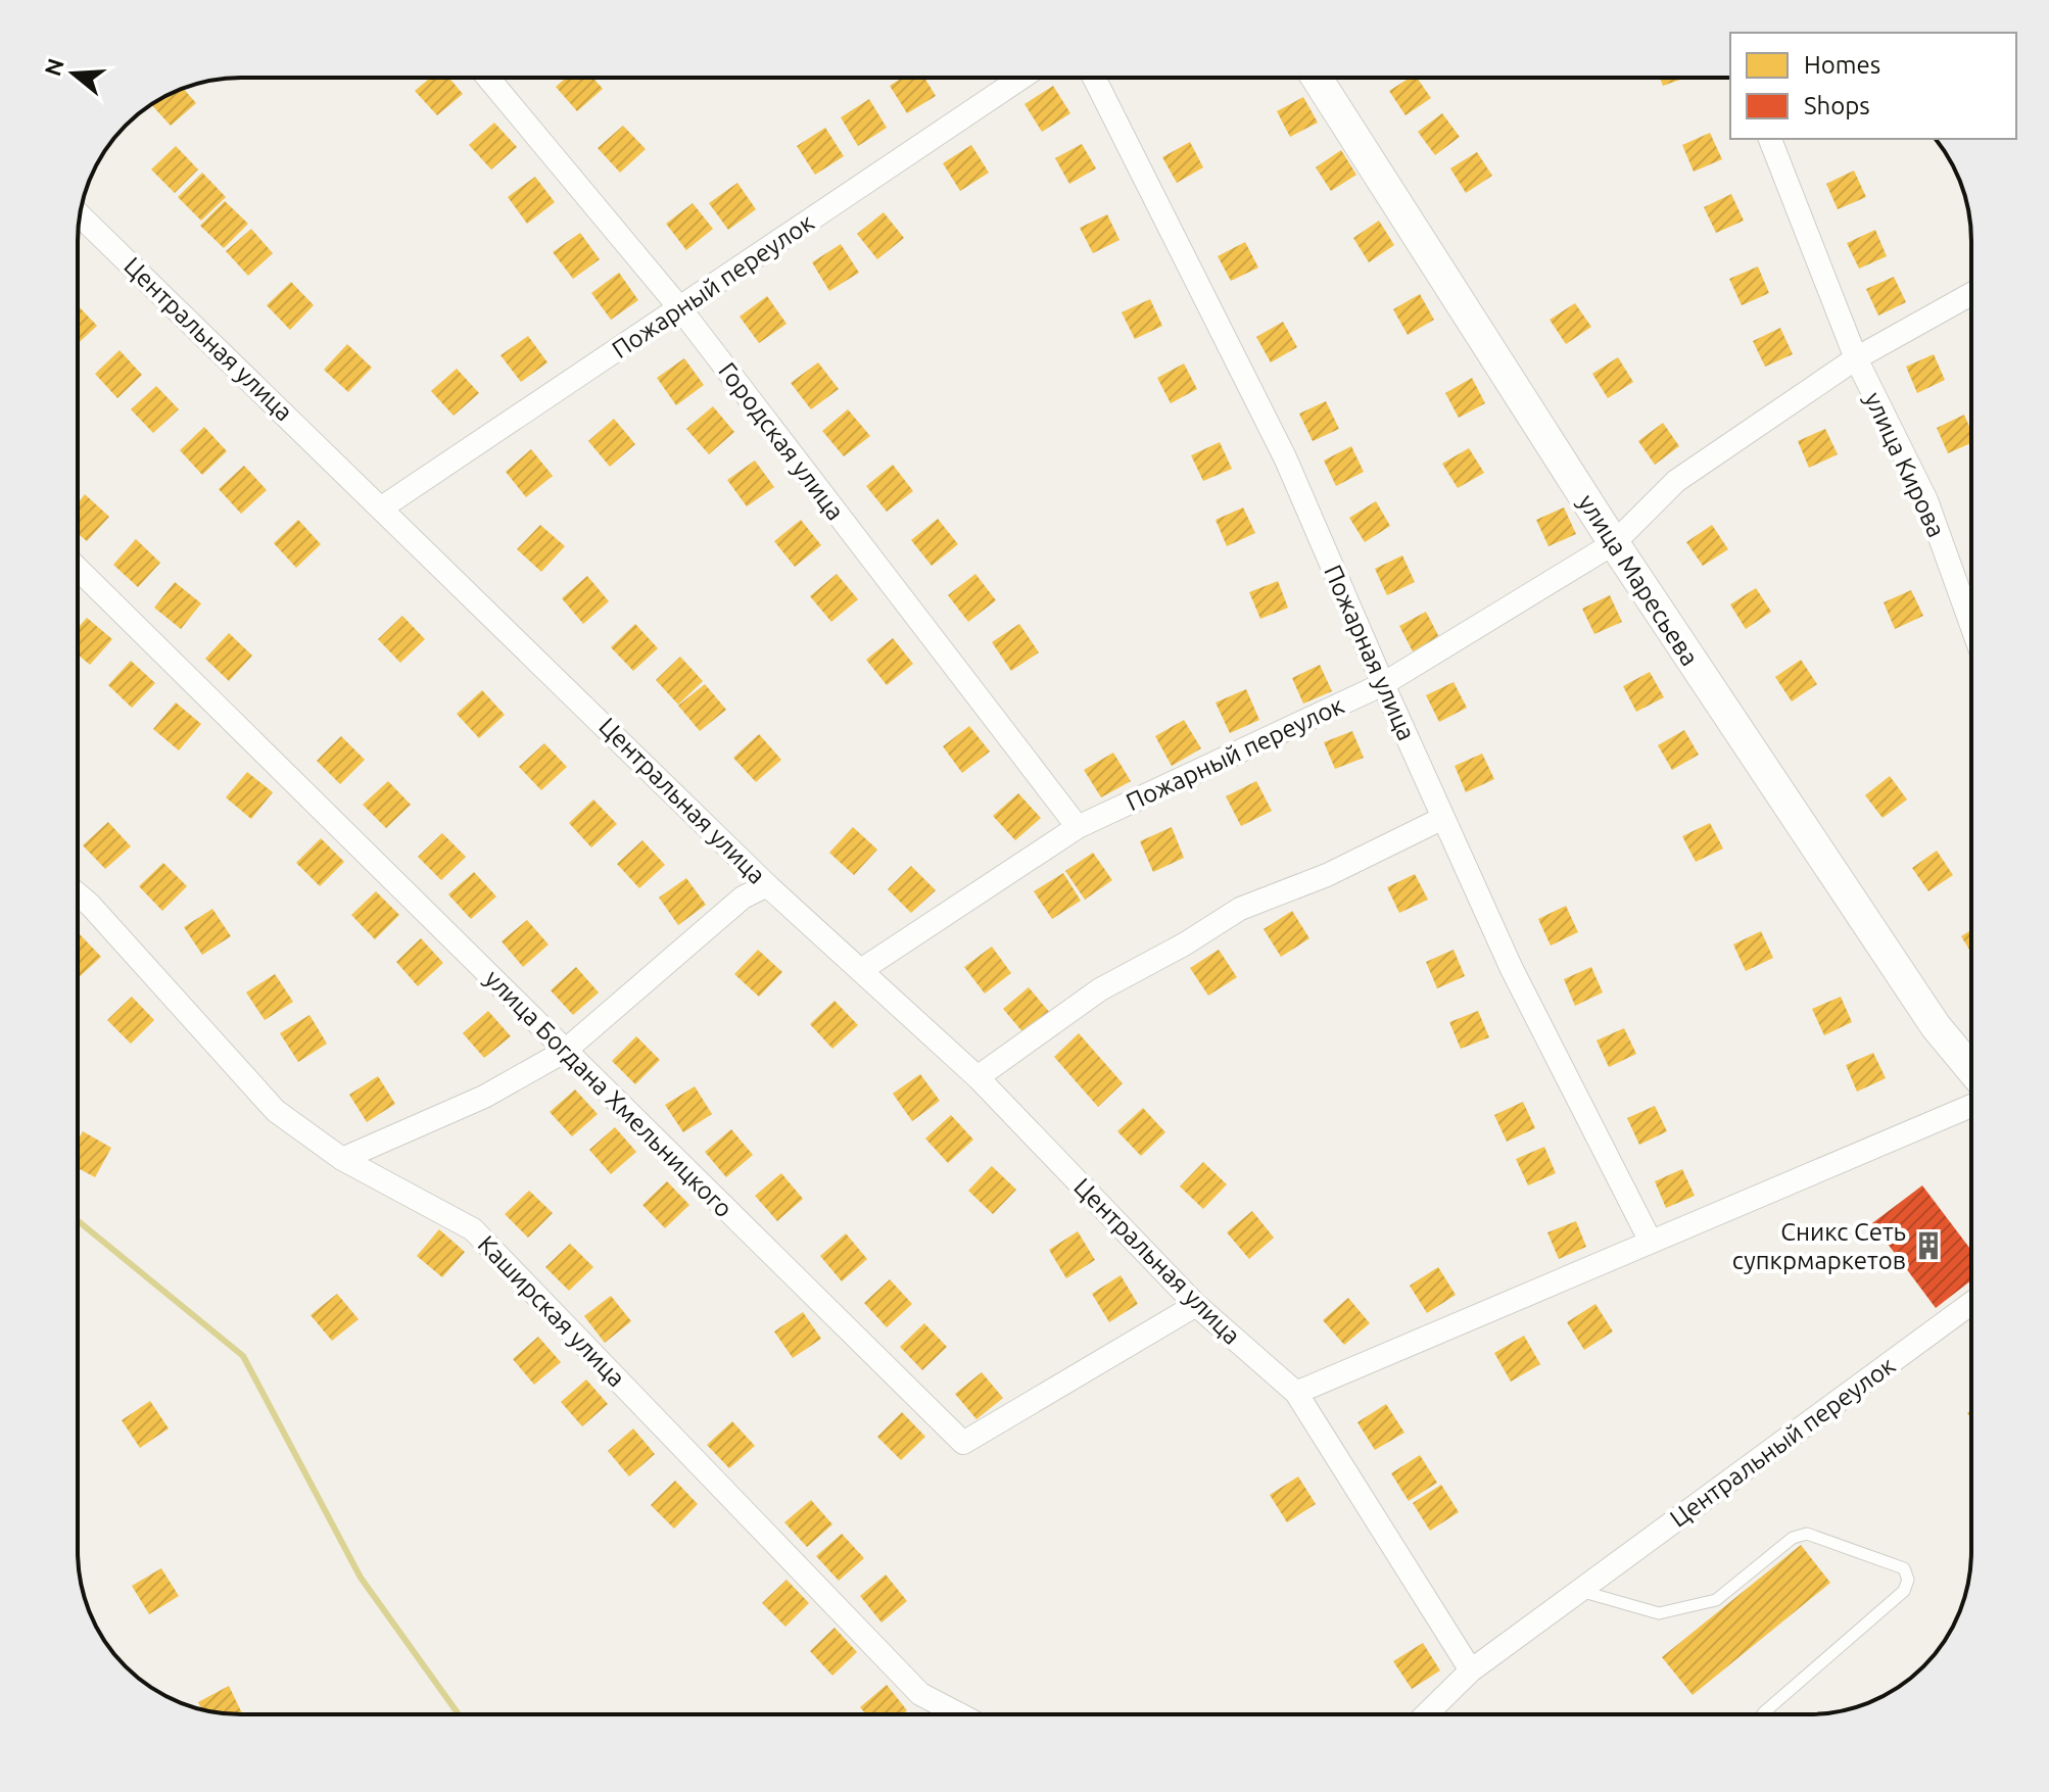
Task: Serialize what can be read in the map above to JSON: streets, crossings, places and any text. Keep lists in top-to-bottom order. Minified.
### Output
{"streets":{"street":["Пожарный переулок","Центральная улица","Городская улица","улица Кирова","улица Маресьева","Пожарная улица","улица Богдана Хмельницкого","Каширская улица","Центральный переулок"]},"crossings":[["Пожарный переулок","Центральная улица"],["Пожарный переулок","Городская улица"],["Пожарный переулок","улица Кирова"],["Пожарный переулок","улица Маресьева"],["Пожарный переулок","Пожарная улица"],["Центральная улица","улица Богдана Хмельницкого"],["Центральная улица","Центральный переулок"],["улица Кирова","улица Маресьева"]],"places":{"building":["Сникс Сеть супкрмаркетов"]},"legend":["Homes","Shops"],"north":"left"}
